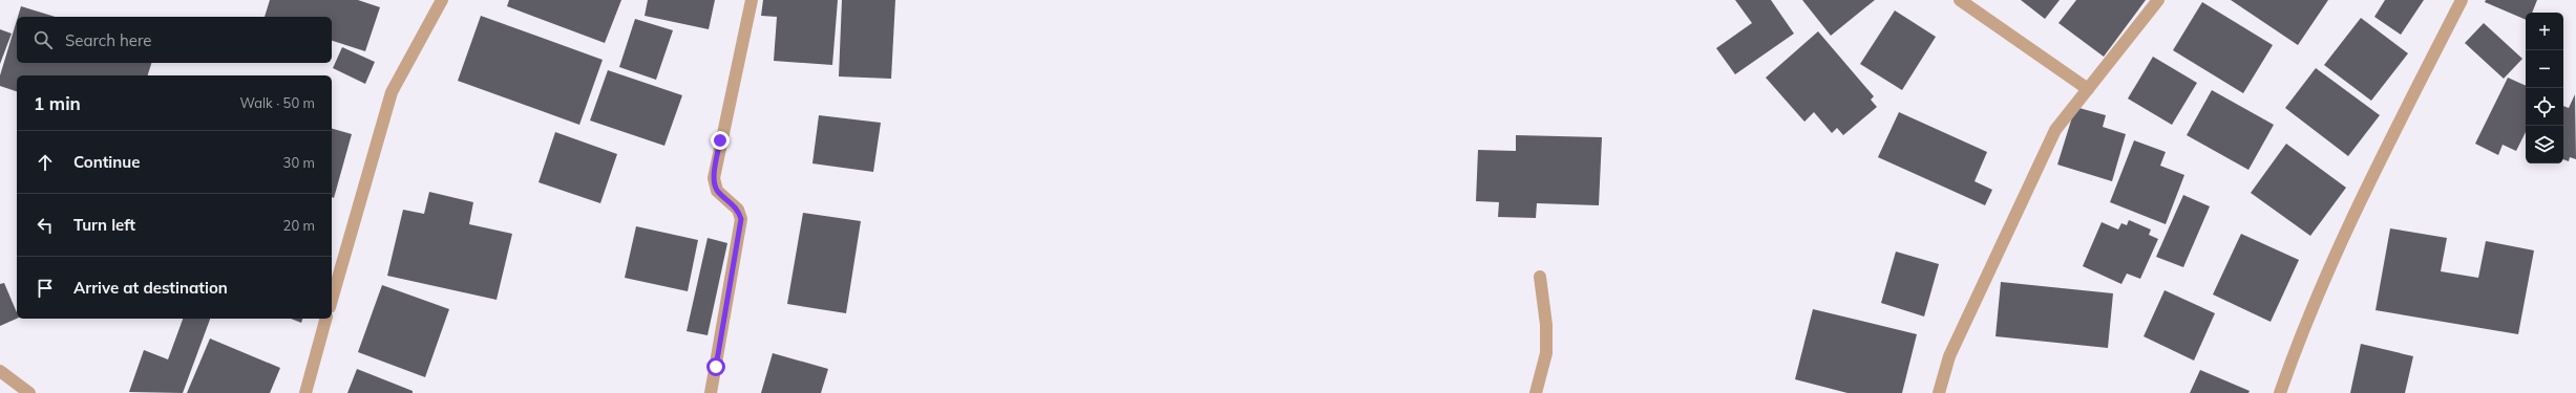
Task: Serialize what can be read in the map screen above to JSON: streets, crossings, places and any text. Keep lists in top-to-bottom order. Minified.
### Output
{"page":{"map_buttons":["+","−"],"search":"Search here","heading":["1 min","Walk · 50 m"],"list":[["Continue","30 m"],["Turn left","20 m"],"Arrive at destination"]}}
